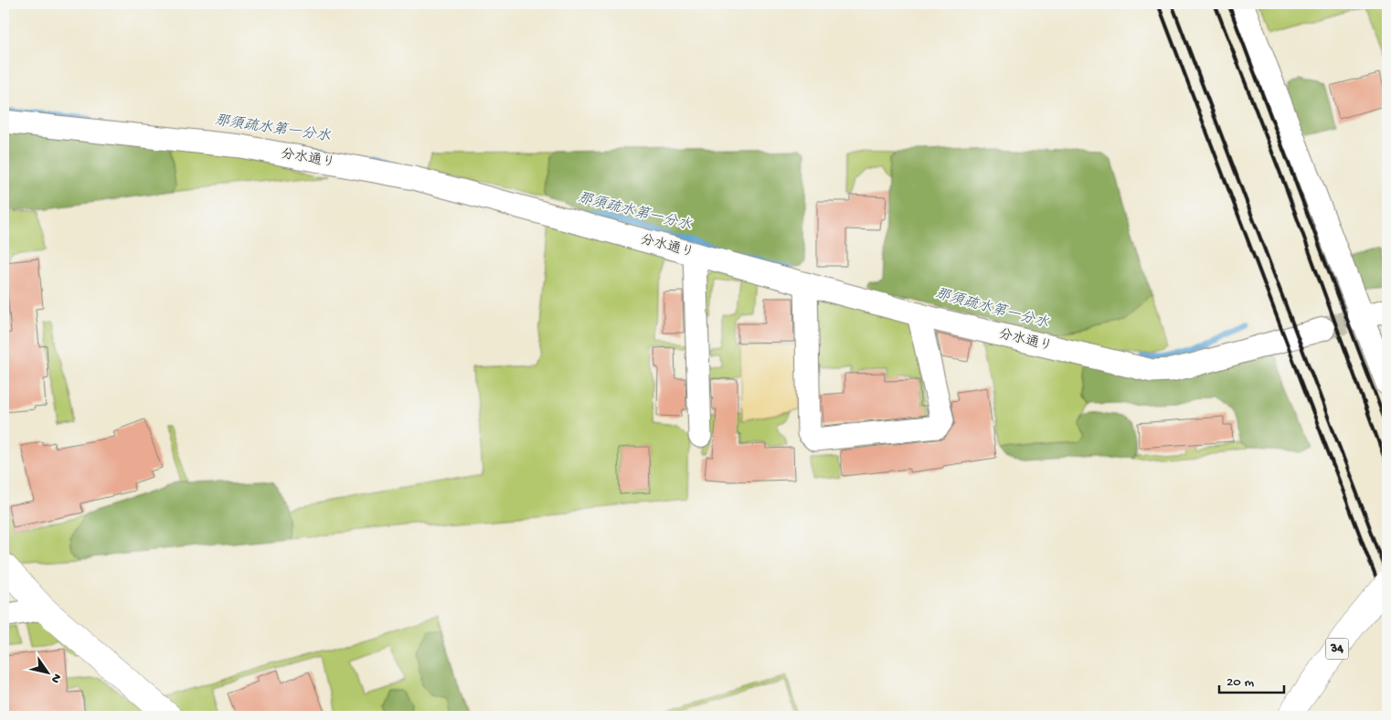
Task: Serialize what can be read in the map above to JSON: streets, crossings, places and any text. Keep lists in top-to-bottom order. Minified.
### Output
{"streets":{"street":["分水通り","34"]},"water":["那須疏水第一分水"],"scale_bar":"20 m","north":"bottom right"}
